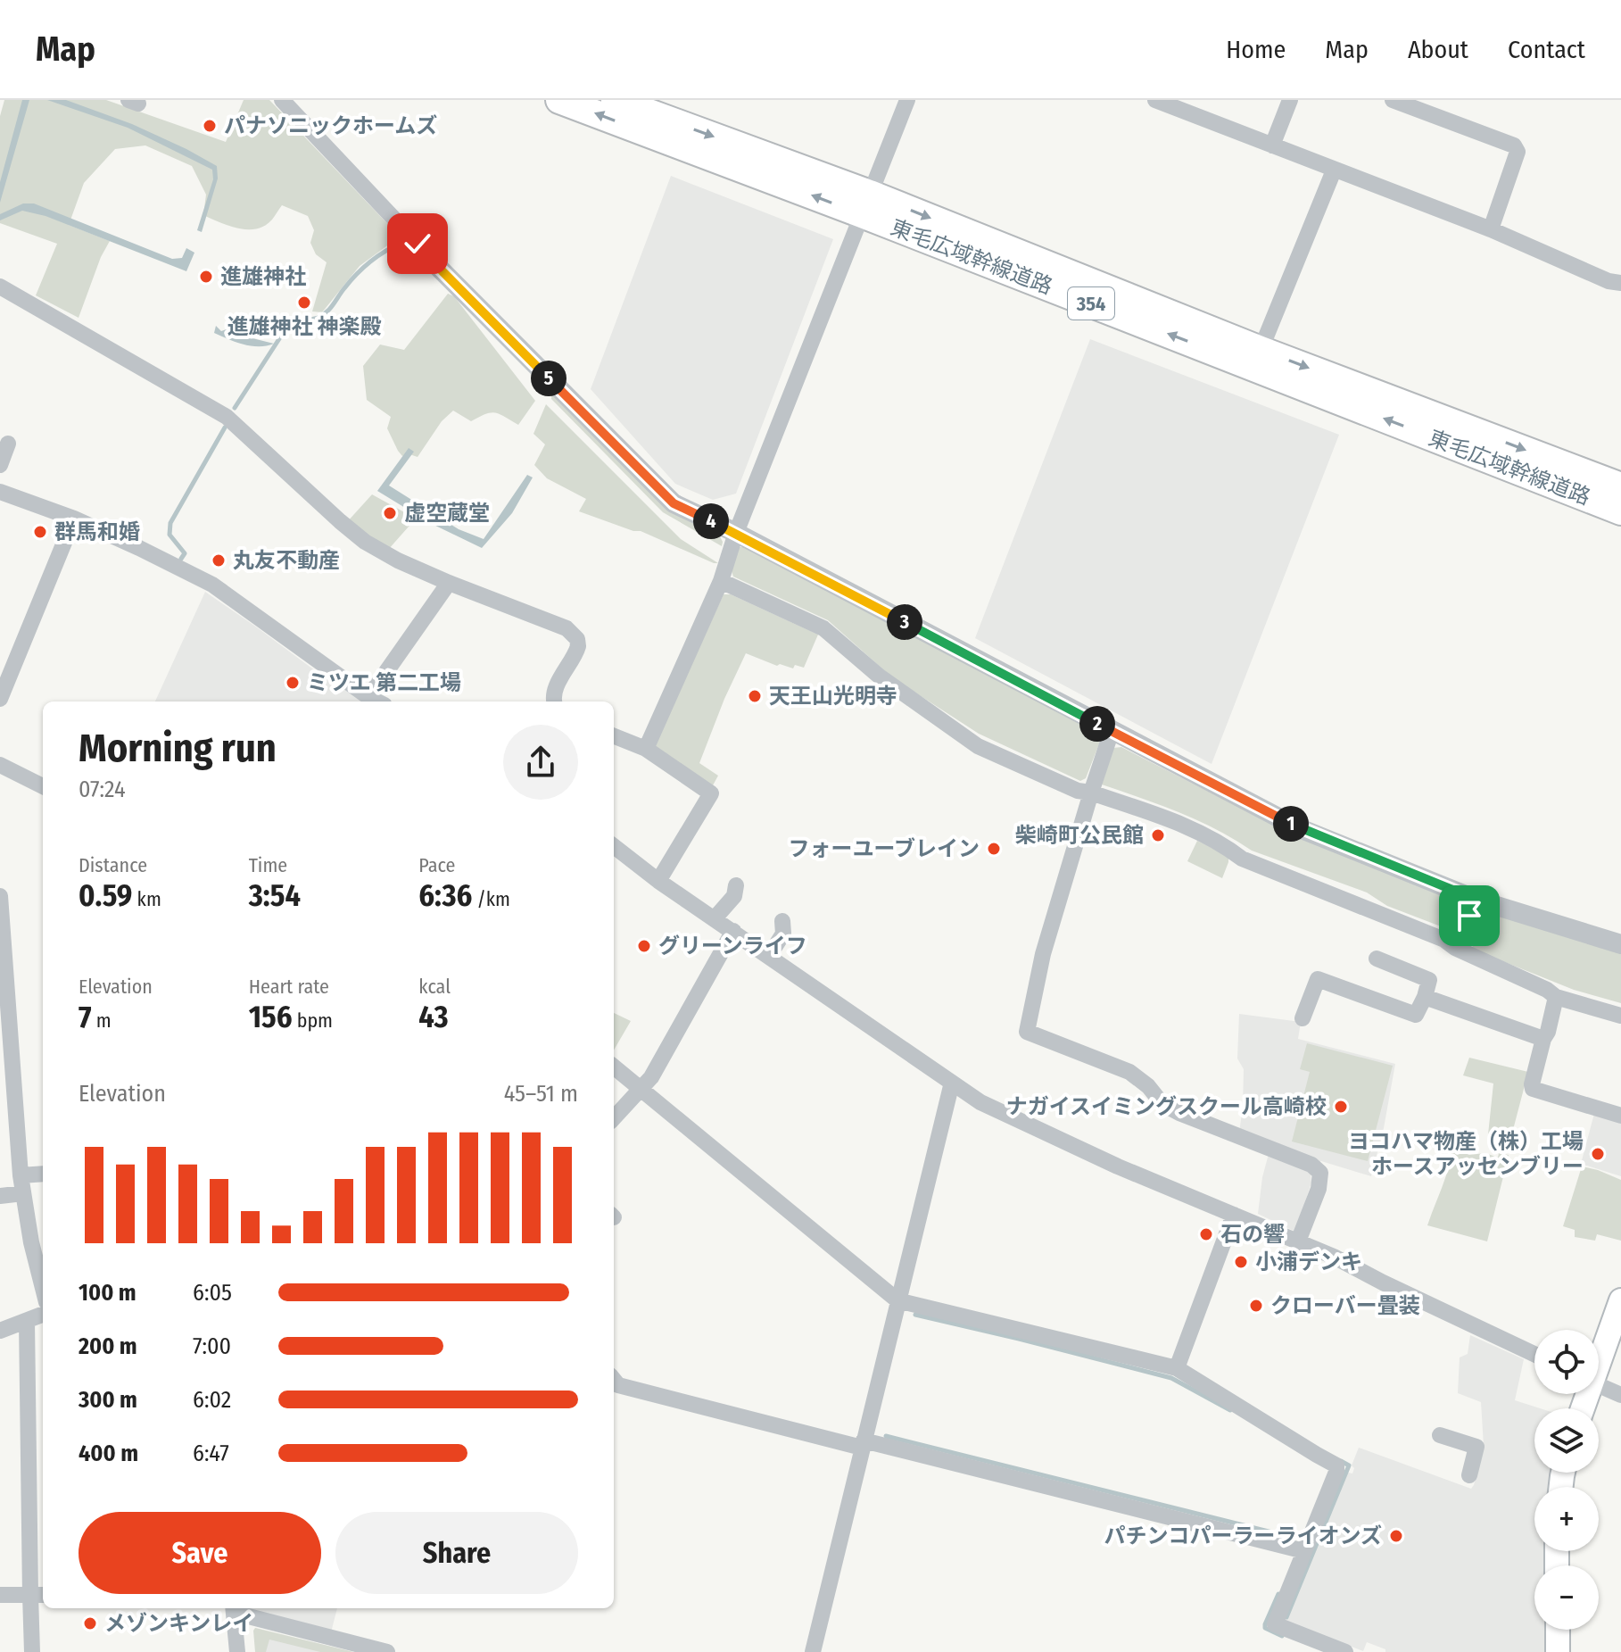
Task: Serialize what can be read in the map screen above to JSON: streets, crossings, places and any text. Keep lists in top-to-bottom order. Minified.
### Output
{"streets":{"highway":["東毛広域幹線道路","354"]},"places":["パナソニックホームズ","進雄神社","進雄神社 神楽殿","虚空蔵堂","群馬和婚","丸友不動産","ミツエ 第二工場","天王山光明寺","柴崎町公民館","フォーユーブレイン","グリーンライフ","ナガイスイミングスクール高崎校","ヨコハマ物産（株）工場 ホースアッセンブリー","石の響","小浦デンキ","クローバー畳装","パチンコパーラーライオンズ","メゾンキンレイ"],"page":{"header":"Map","nav":["Home","Map","About","Contact"],"pins":["5","4","3","2","1"],"heading":["Morning run","07:24"],"stats":[["Distance","0.59 km"],["Time","3:54"],["Pace","6:36 /km"],["Elevation","7 m"],["Heart rate","156 bpm"],["kcal","43"]],"chart":["Elevation","45–51 m"],"list":[{"name":"100 m","note":"6:05"},{"name":"200 m","note":"7:00"},{"name":"300 m","note":"6:02"},{"name":"400 m","note":"6:47"}],"map_buttons":["+","−"],"buttons":["Save","Share"]}}
